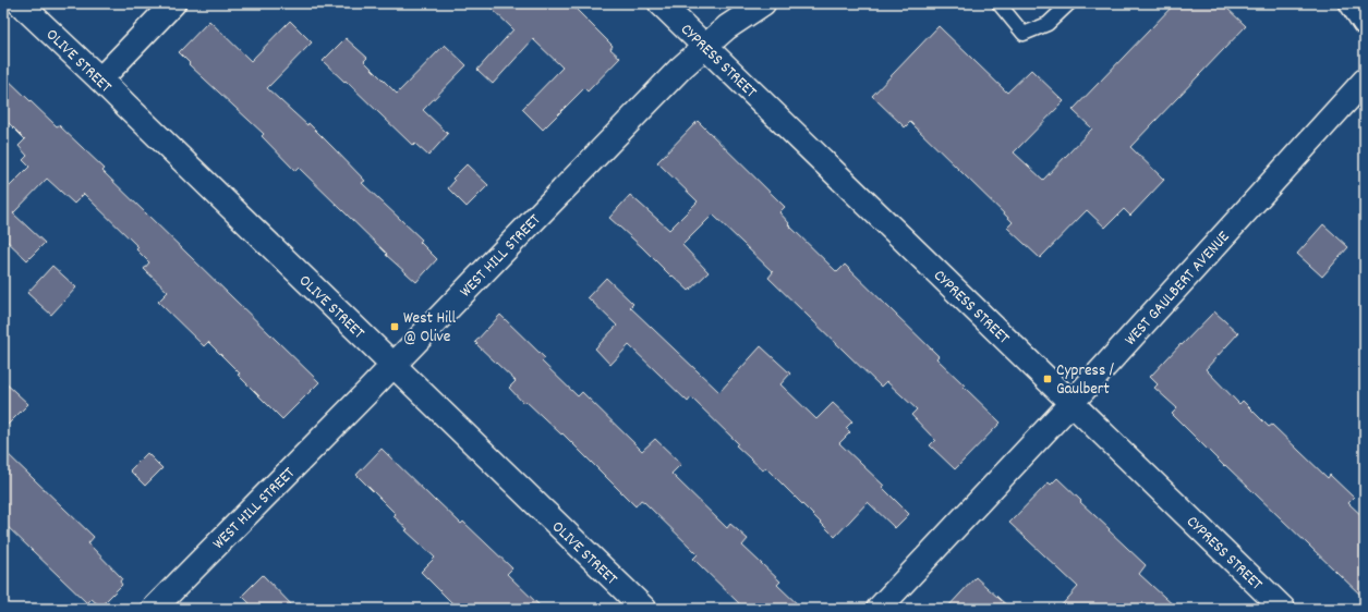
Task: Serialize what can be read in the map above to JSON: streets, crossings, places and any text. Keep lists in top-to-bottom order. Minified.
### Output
{"streets":{"street":["OLIVE STREET","CYPRESS STREET","WEST HILL STREET","WEST GAULBERT AVENUE"]},"crossings":[["OLIVE STREET","WEST HILL STREET"],["CYPRESS STREET","WEST HILL STREET"],["CYPRESS STREET","WEST GAULBERT AVENUE"]],"places":{"transit":["West Hill @ Olive","Cypress / Gaulbert"]}}
